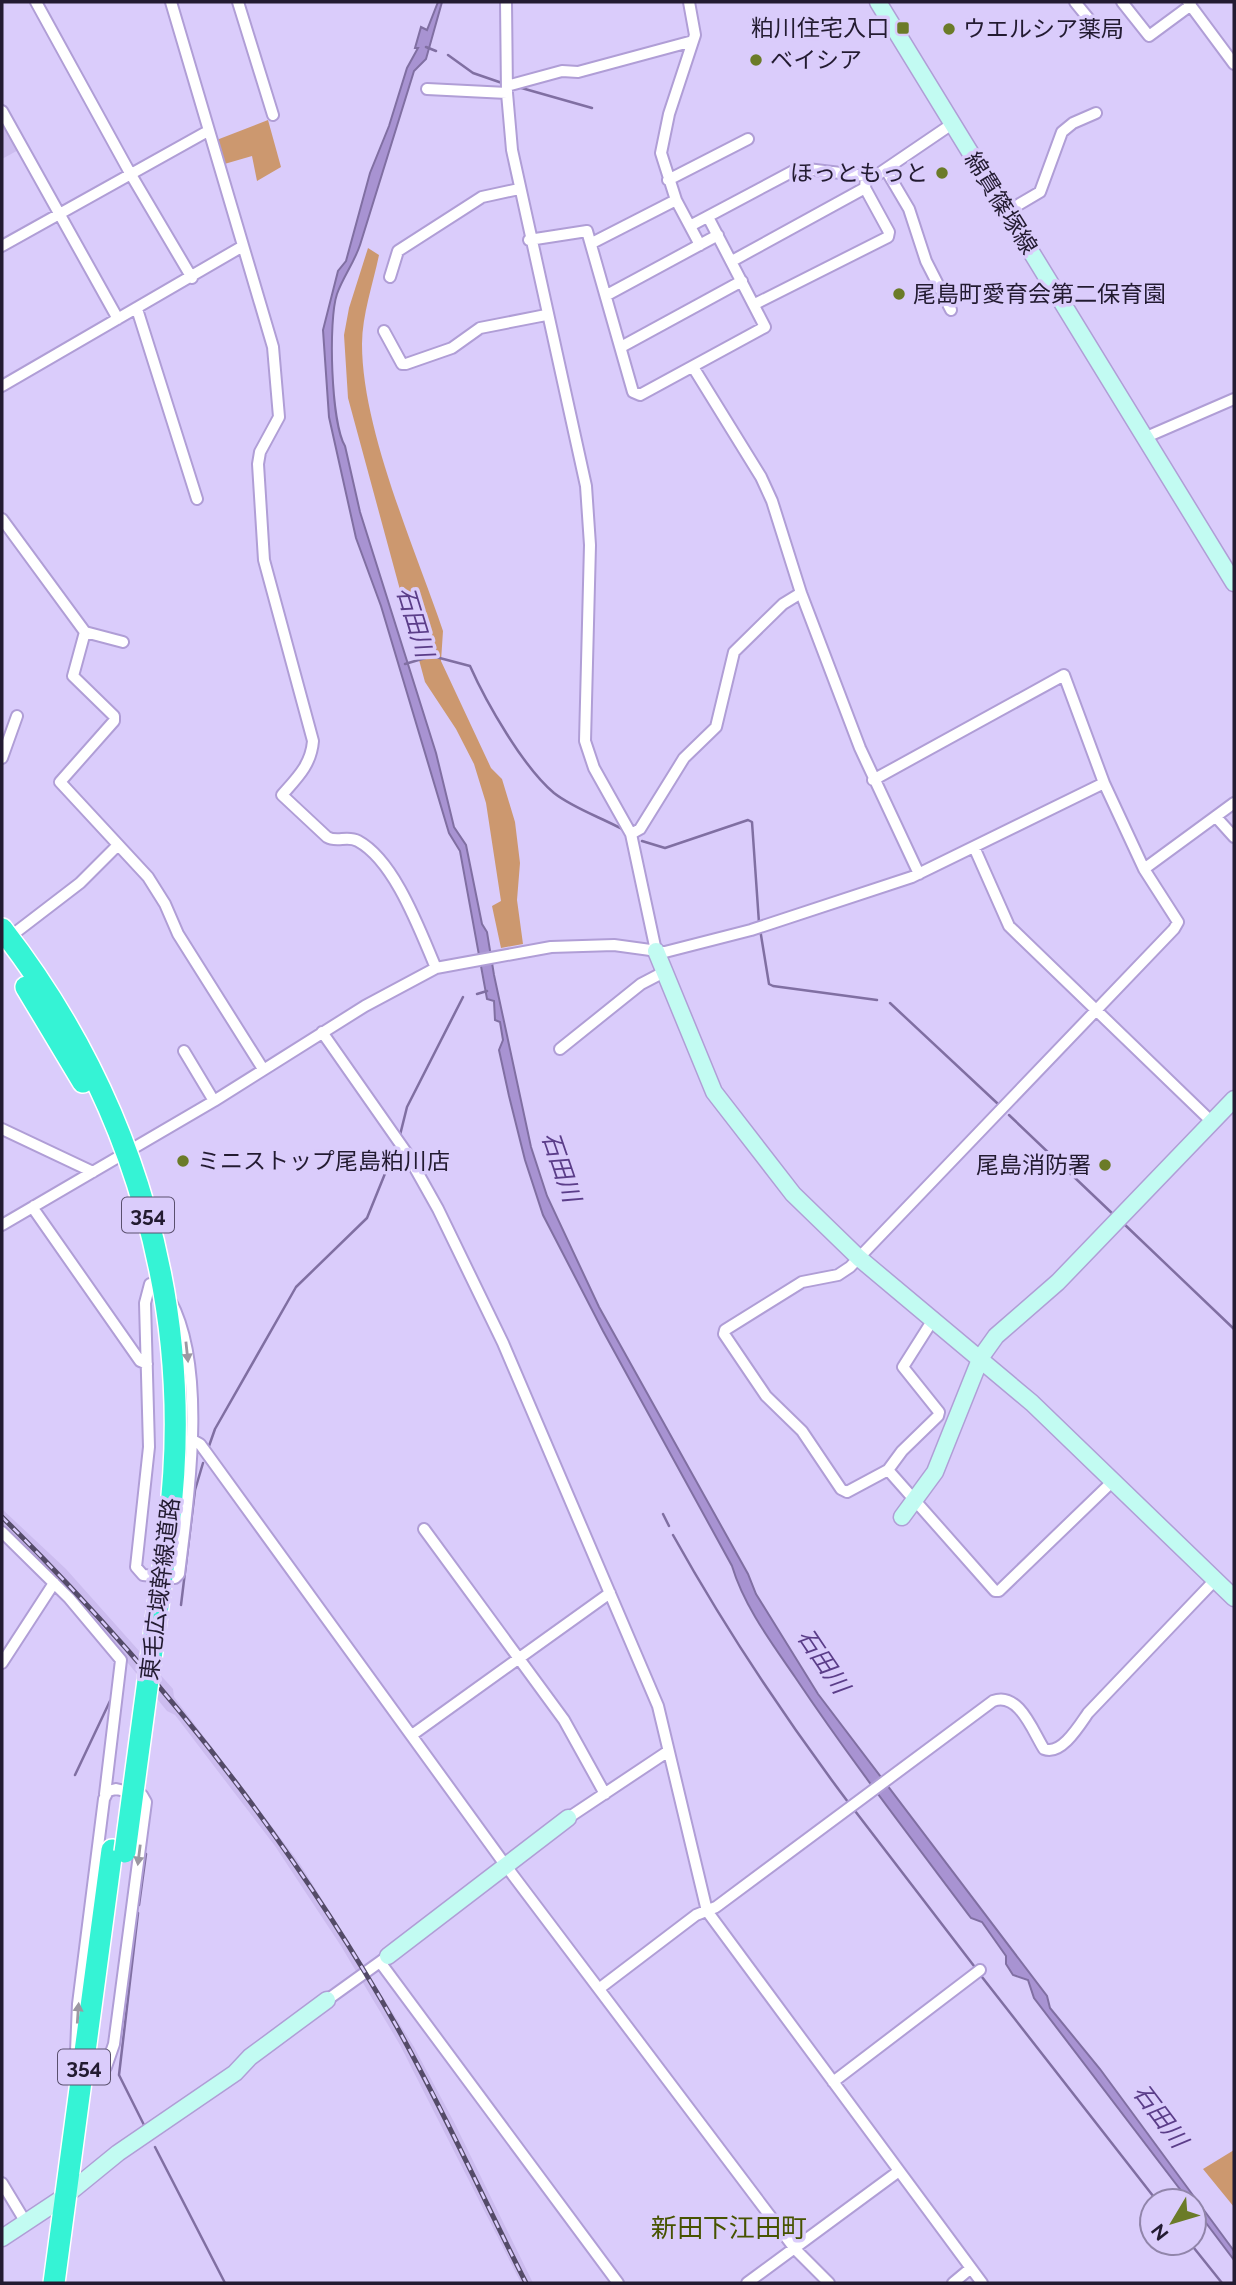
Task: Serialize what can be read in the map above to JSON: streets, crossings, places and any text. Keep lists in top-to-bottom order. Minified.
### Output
{"streets":{"highway":["354","東毛広域幹線道路"],"street":["綿貫篠塚線"]},"districts":["新田下江田町"],"water":["石田川"],"places":{"transit":["粕川住宅入口"],"other":["ウエルシア薬局","ベイシア","ほっともっと","尾島町愛育会第二保育園","ミニストップ尾島粕川店","尾島消防署"]},"north":"bottom left"}
